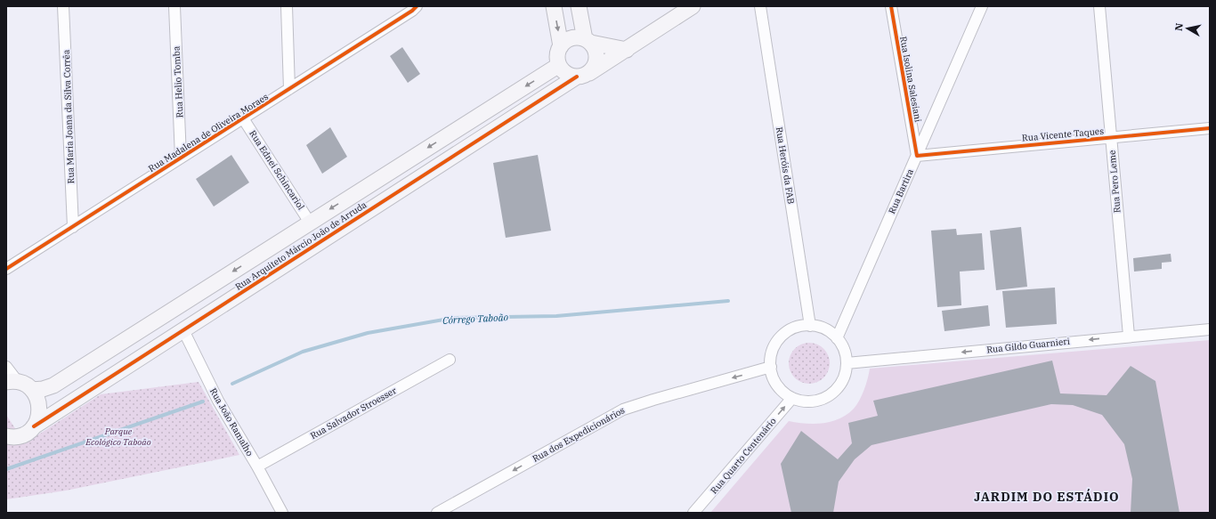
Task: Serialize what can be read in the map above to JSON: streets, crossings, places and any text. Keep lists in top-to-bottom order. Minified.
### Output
{"streets":{"street":["Rua Isolina Salesiani","Rua Helio Tomba","Rua Maria Joana da Silva Corrêa","Rua Madalena de Oliveira Moraes","Rua Vicente Taques","Rua Heróis da FAB","Rua Ednei Schincariol","Rua Pero Leme","Rua Bartira","Rua Arquiteto Márcio João de Arruda","Rua Gildo Guarnieri","Rua Salvador Stroesser","Rua João Ramalho","Rua dos Expedicionários","Rua Quarto Centenário"]},"crossings":[["Rua Isolina Salesiani","Rua Vicente Taques"],["Rua Isolina Salesiani","Rua Bartira"],["Rua Helio Tomba","Rua Madalena de Oliveira Moraes"],["Rua Maria Joana da Silva Corrêa","Rua Madalena de Oliveira Moraes"],["Rua Madalena de Oliveira Moraes","Rua Ednei Schincariol"],["Rua Vicente Taques","Rua Pero Leme"],["Rua Vicente Taques","Rua Bartira"],["Rua Heróis da FAB","Rua Bartira"],["Rua Heróis da FAB","Rua Gildo Guarnieri"],["Rua Heróis da FAB","Rua dos Expedicionários"],["Rua Heróis da FAB","Rua Quarto Centenário"],["Rua Ednei Schincariol","Rua Arquiteto Márcio João de Arruda"],["Rua Pero Leme","Rua Gildo Guarnieri"],["Rua Bartira","Rua Gildo Guarnieri"],["Rua Bartira","Rua dos Expedicionários"],["Rua Bartira","Rua Quarto Centenário"],["Rua Arquiteto Márcio João de Arruda","Rua João Ramalho"],["Rua Gildo Guarnieri","Rua dos Expedicionários"],["Rua Gildo Guarnieri","Rua Quarto Centenário"],["Rua Salvador Stroesser","Rua João Ramalho"],["Rua dos Expedicionários","Rua Quarto Centenário"]],"one_way":["Rua Gildo Guarnieri","Rua dos Expedicionários","Rua Quarto Centenário"],"districts":["JARDIM DO ESTÁDIO"],"water":["Córrego Taboão"],"parks":["Parque Ecológico Taboão"],"north":"left"}
